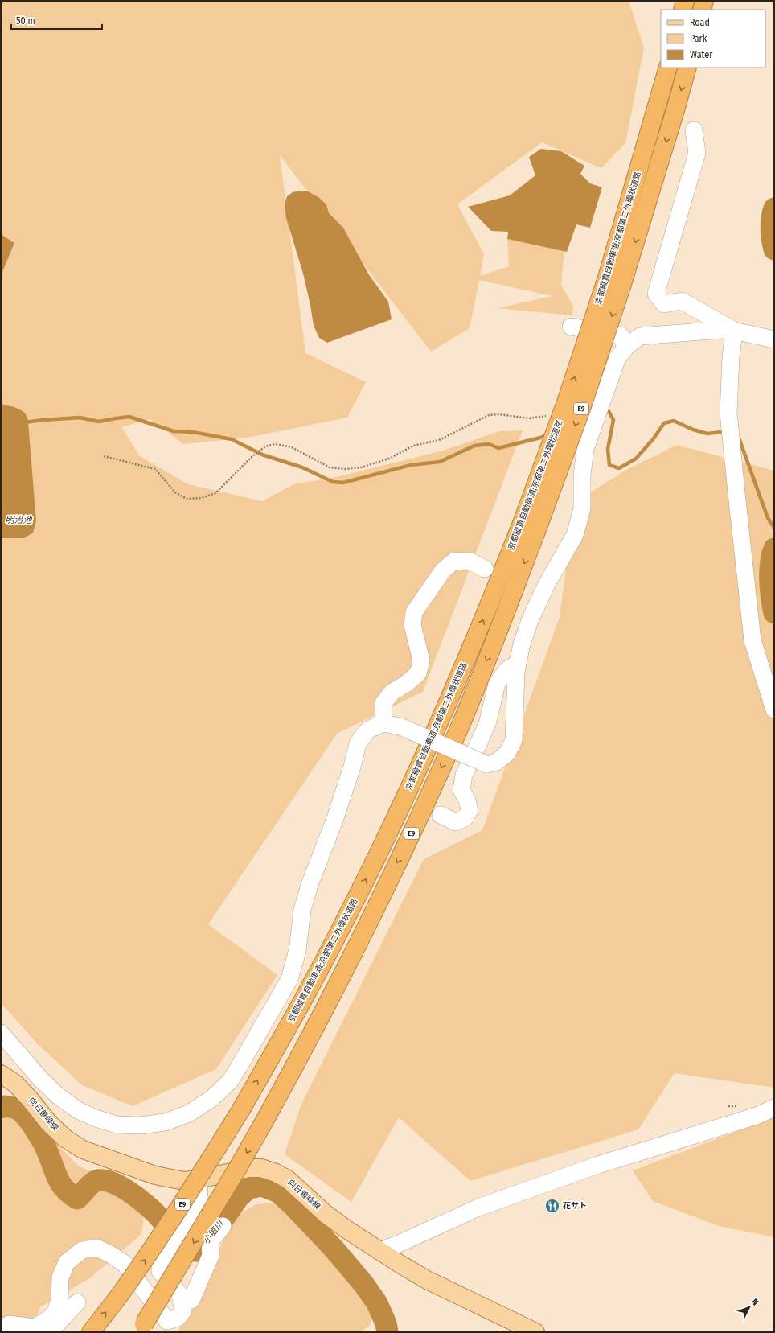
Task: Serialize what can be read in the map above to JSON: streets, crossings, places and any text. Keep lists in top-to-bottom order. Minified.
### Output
{"streets":{"highway":["京都縦貫自動車道;京都第二外環状道路","E9"],"main road":["向日善峰線"]},"water":["明治池","小塩川"],"places":{"restaurant":["花サト"]},"legend":["Road","Park","Water"],"scale_bar":"50 m","north":"top right"}
